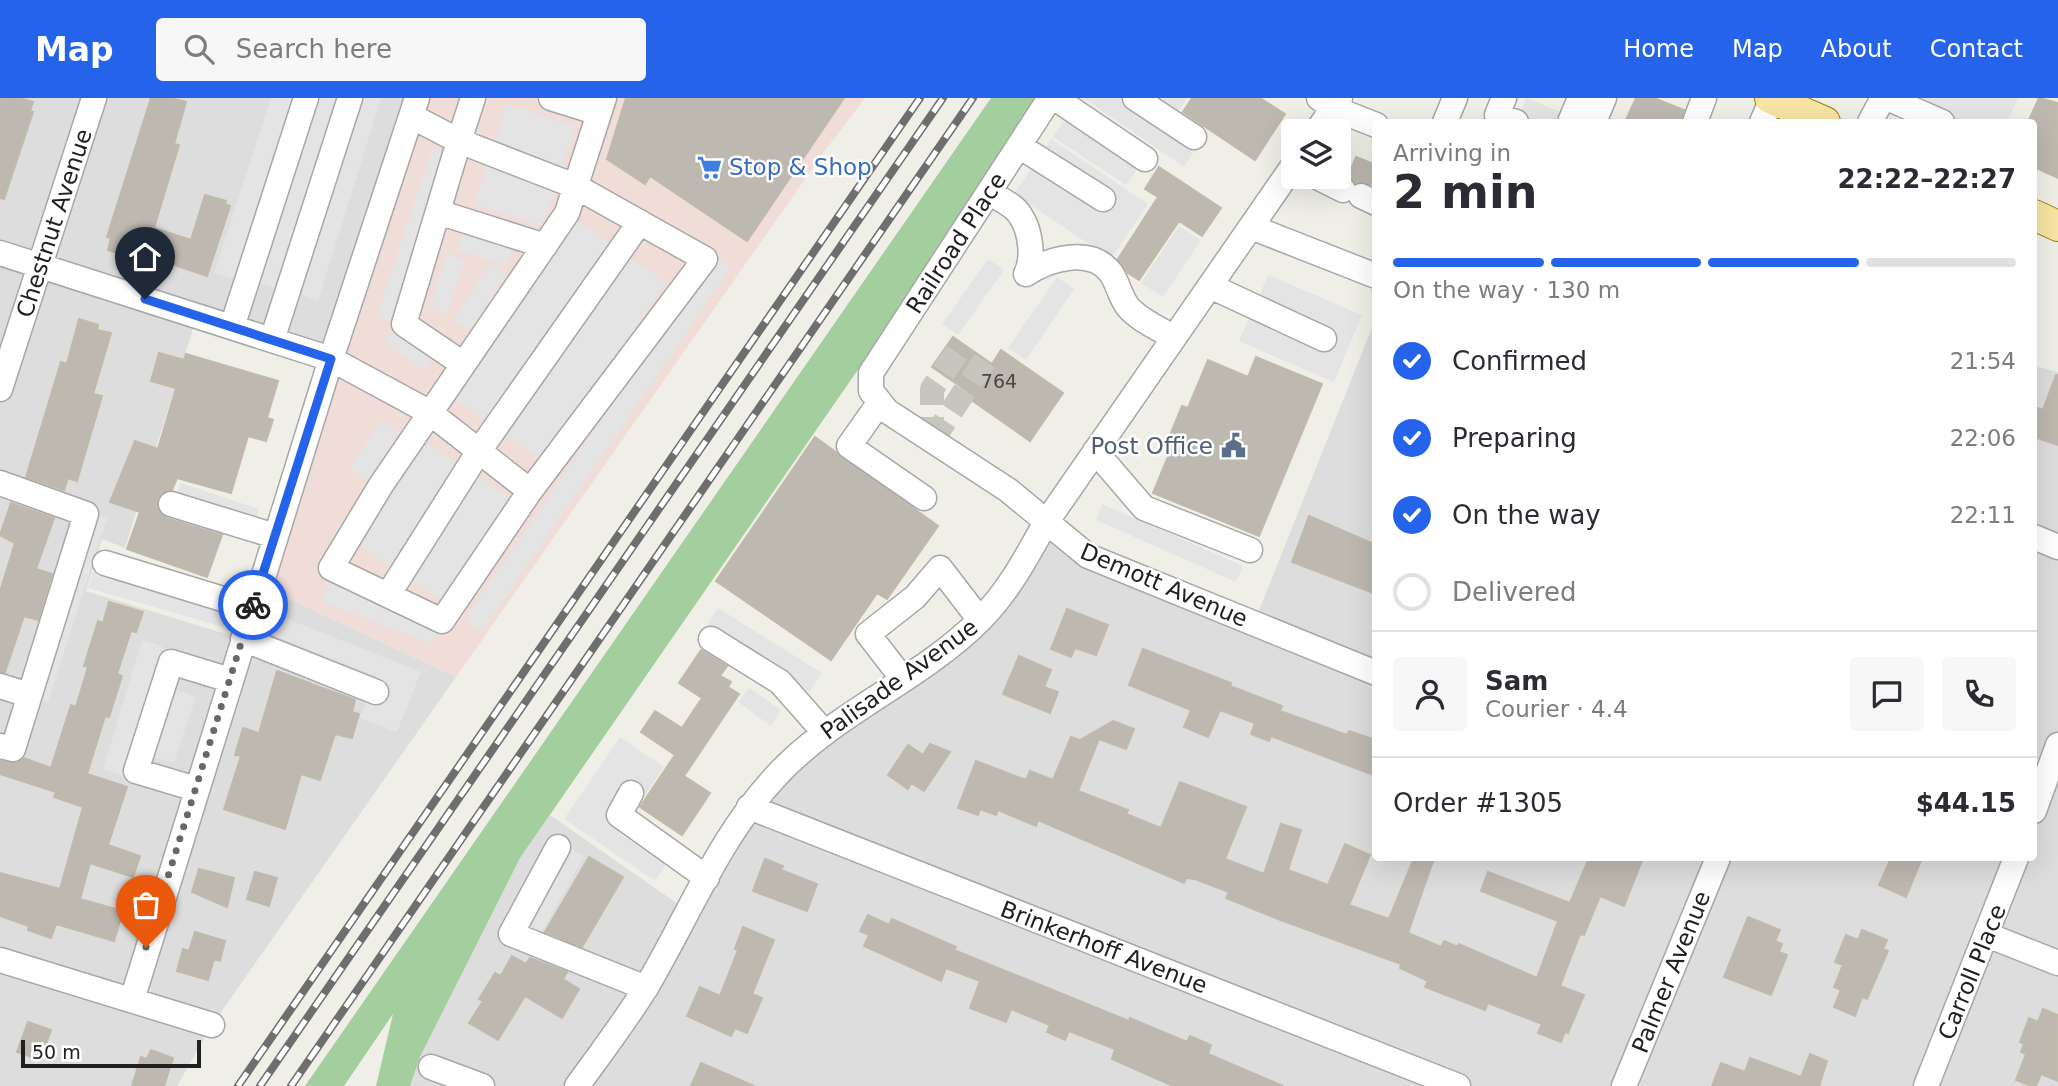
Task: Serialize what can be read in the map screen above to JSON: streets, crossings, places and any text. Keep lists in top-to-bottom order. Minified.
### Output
{"streets":{"street":["Chestnut Avenue","Railroad Place","Demott Avenue","Palisade Avenue","Brinkerhoff Avenue","Palmer Avenue","Carroll Place"]},"crossings":[["Railroad Place","Demott Avenue"],["Demott Avenue","Palisade Avenue"],["Palisade Avenue","Brinkerhoff Avenue"]],"places":{"supermarket":["Stop & Shop"],"public building":["Post Office"]},"house_numbers":["764"],"scale_bar":"50 m","page":{"header":"Map","search":"Search here","nav":["Home","Map","About","Contact"],"heading":["2 min","Arriving in","22:22–22:27"],"panel":["Sam","Courier · 4.4","Order #1305","$44.15"],"bar":"On the way · 130 m","list":[["Confirmed","21:54"],["Preparing","22:06"],["On the way","22:11"],"Delivered"],"scale":"50 m"}}
